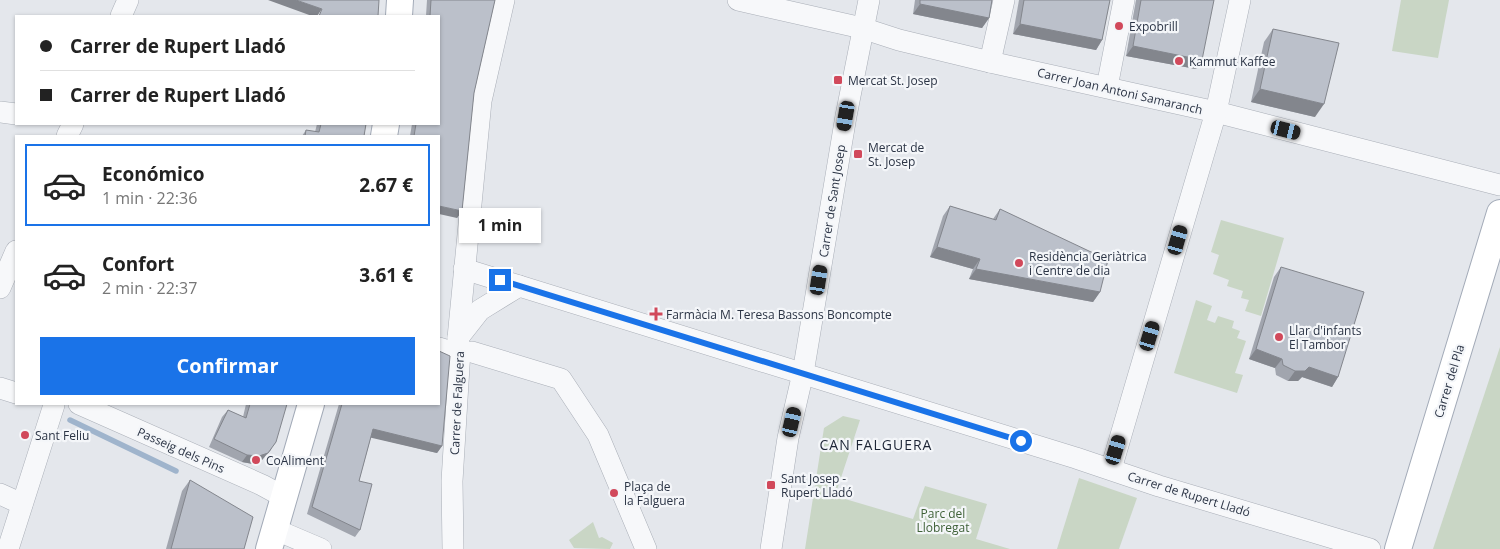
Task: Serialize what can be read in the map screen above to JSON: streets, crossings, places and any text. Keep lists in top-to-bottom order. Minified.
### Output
{"streets":{"main road":["Carrer del Pla"],"street":["Carrer Joan Antoni Samaranch","Carrer de Sant Josep","Carrer de Falguera","Passeig dels Pins","Carrer de Rupert Lladó"]},"crossings":[["Carrer Joan Antoni Samaranch","Carrer de Sant Josep"],["Carrer de Sant Josep","Carrer de Rupert Lladó"],["Carrer de Falguera","Carrer de Rupert Lladó"]],"districts":["CAN FALGUERA"],"parks":["Parc del Llobregat"],"places":{"other":["Expobrill","Kammut Kaffee","Residència Geriàtrica i Centre de dia","Llar d'infants El Tambor","Sant Feliu","CoAliment","Plaça de la Falguera"],"transit":["Mercat St. Josep","Mercat de St. Josep","Sant Josep - Rupert Lladó"],"health":["Farmàcia M. Teresa Bassons Boncompte"]},"page":{"banner":["Carrer de Rupert Lladó","Carrer de Rupert Lladó"],"list":[{"name":"Económico","note":"1 min · 22:36","value":"2.67 €"},{"name":"Confort","note":"2 min · 22:37","value":"3.61 €"}],"bubble":"1 min","buttons":"Confirmar"}}
